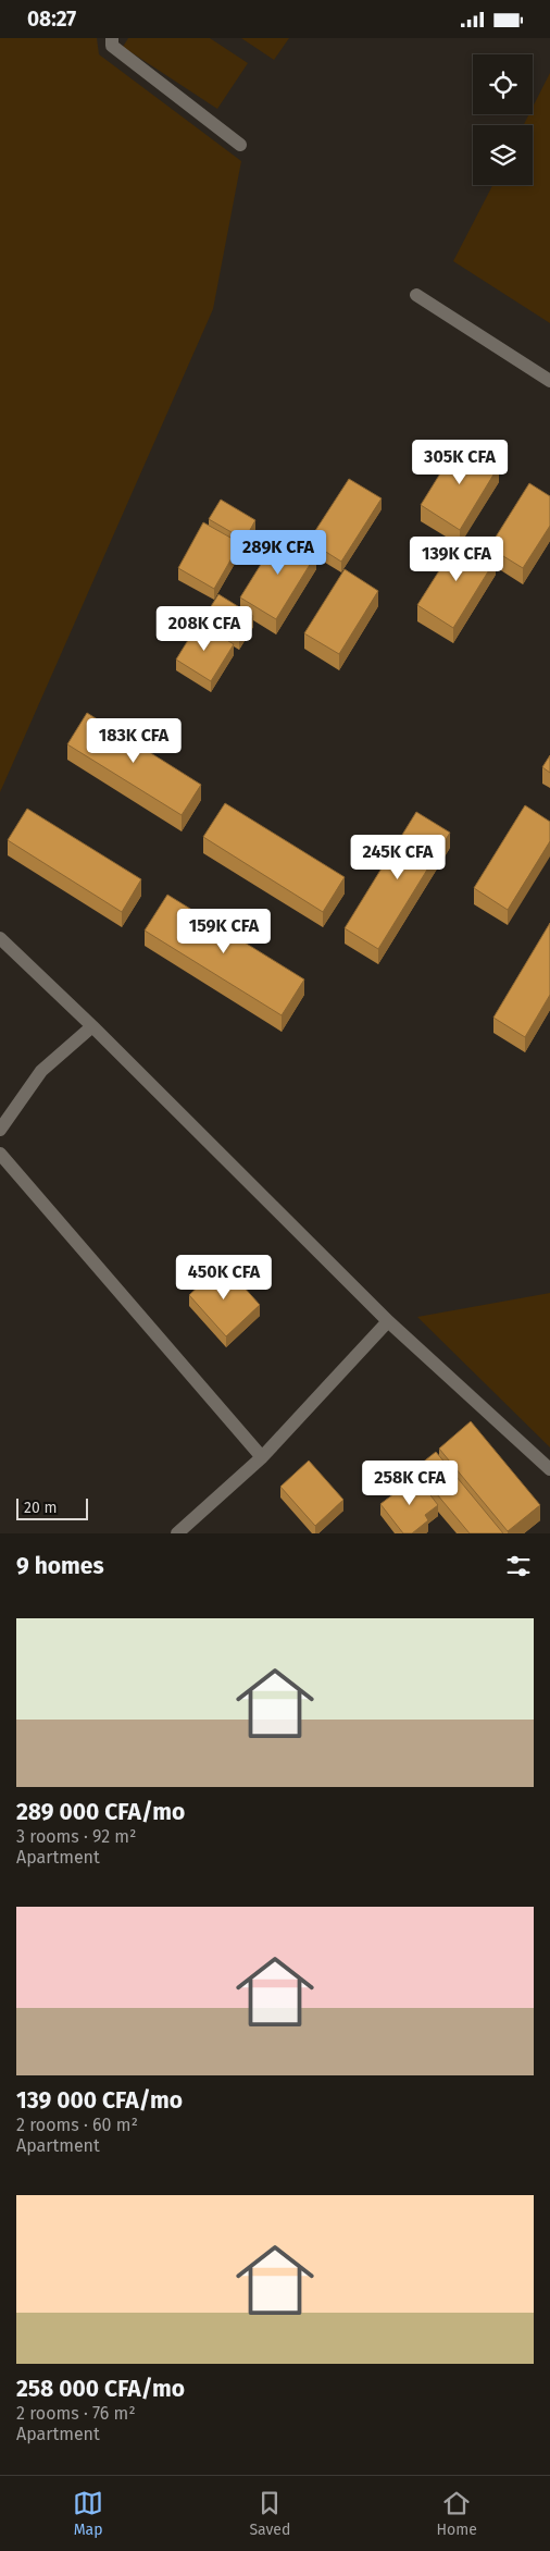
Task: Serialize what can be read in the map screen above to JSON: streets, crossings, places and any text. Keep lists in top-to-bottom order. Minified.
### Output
{"scale_bar":"20 m","page":{"status":"08:27","price":["305K CFA","289K CFA","139K CFA","208K CFA","183K CFA","245K CFA","159K CFA","450K CFA","258K CFA"],"scale":"20 m","heading":"9 homes","list":[{"name":"289 000 CFA/mo","note":"3 rooms · 92 m² · Apartment"},{"name":"139 000 CFA/mo","note":"2 rooms · 60 m² · Apartment"},{"name":"258 000 CFA/mo","note":"2 rooms · 76 m² · Apartment"}],"tabs":["Map","Saved","Home"]}}
